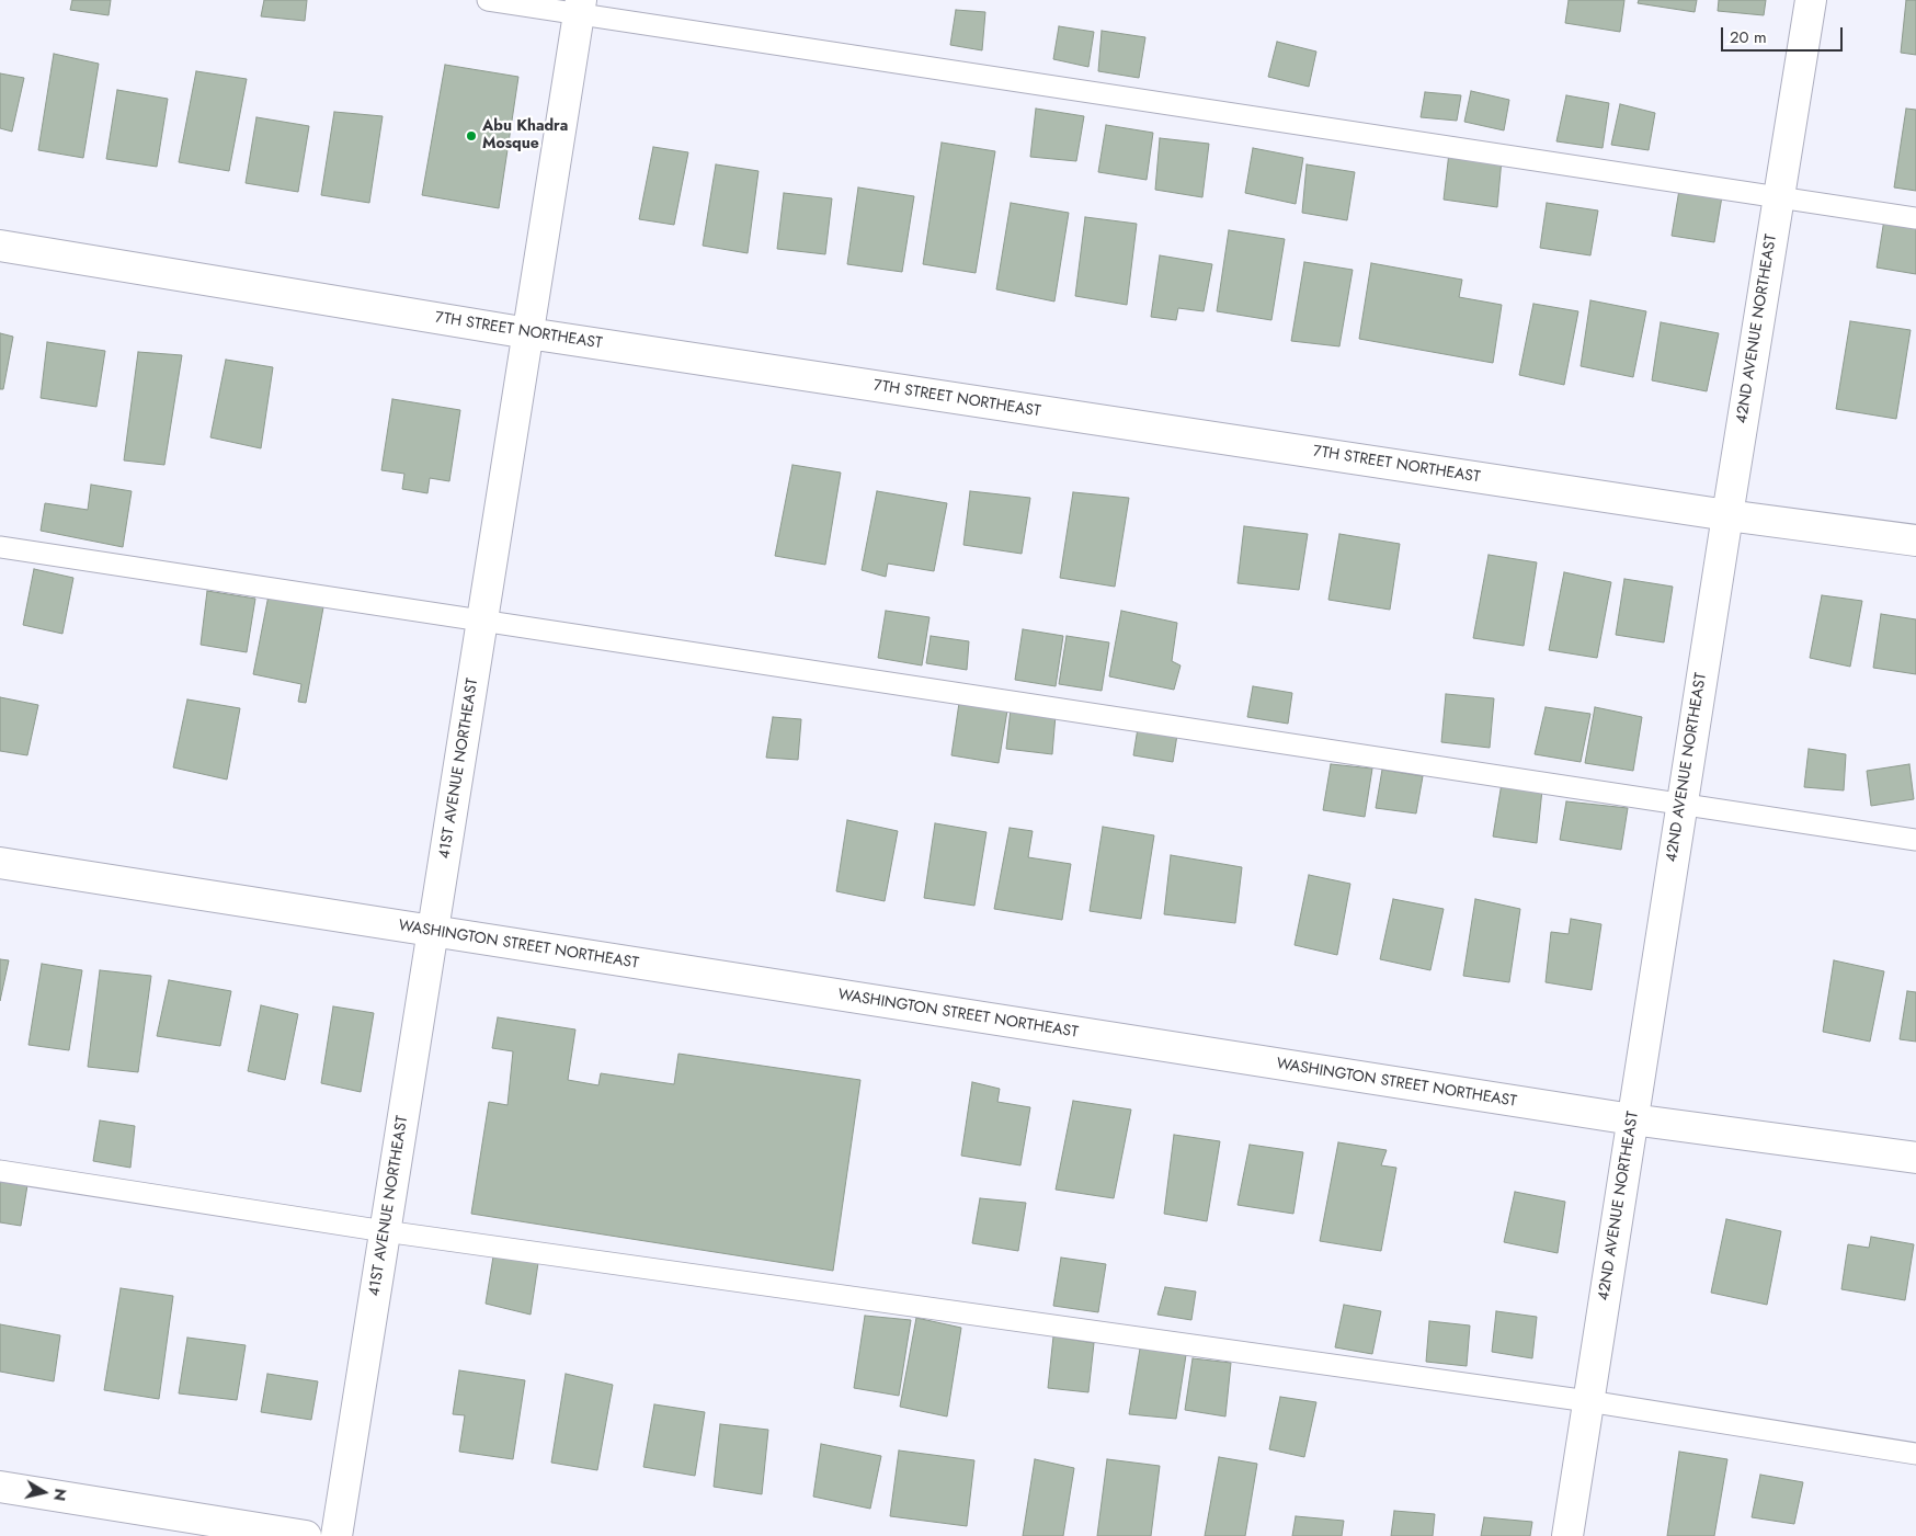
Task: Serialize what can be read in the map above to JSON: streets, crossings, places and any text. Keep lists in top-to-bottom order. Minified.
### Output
{"streets":{"street":["42ND AVENUE NORTHEAST","7TH STREET NORTHEAST","41ST AVENUE NORTHEAST","WASHINGTON STREET NORTHEAST"]},"crossings":[["42ND AVENUE NORTHEAST","7TH STREET NORTHEAST"],["42ND AVENUE NORTHEAST","WASHINGTON STREET NORTHEAST"],["7TH STREET NORTHEAST","41ST AVENUE NORTHEAST"],["41ST AVENUE NORTHEAST","WASHINGTON STREET NORTHEAST"]],"places":["Abu Khadra Mosque"],"scale_bar":"20 m","north":"right"}
